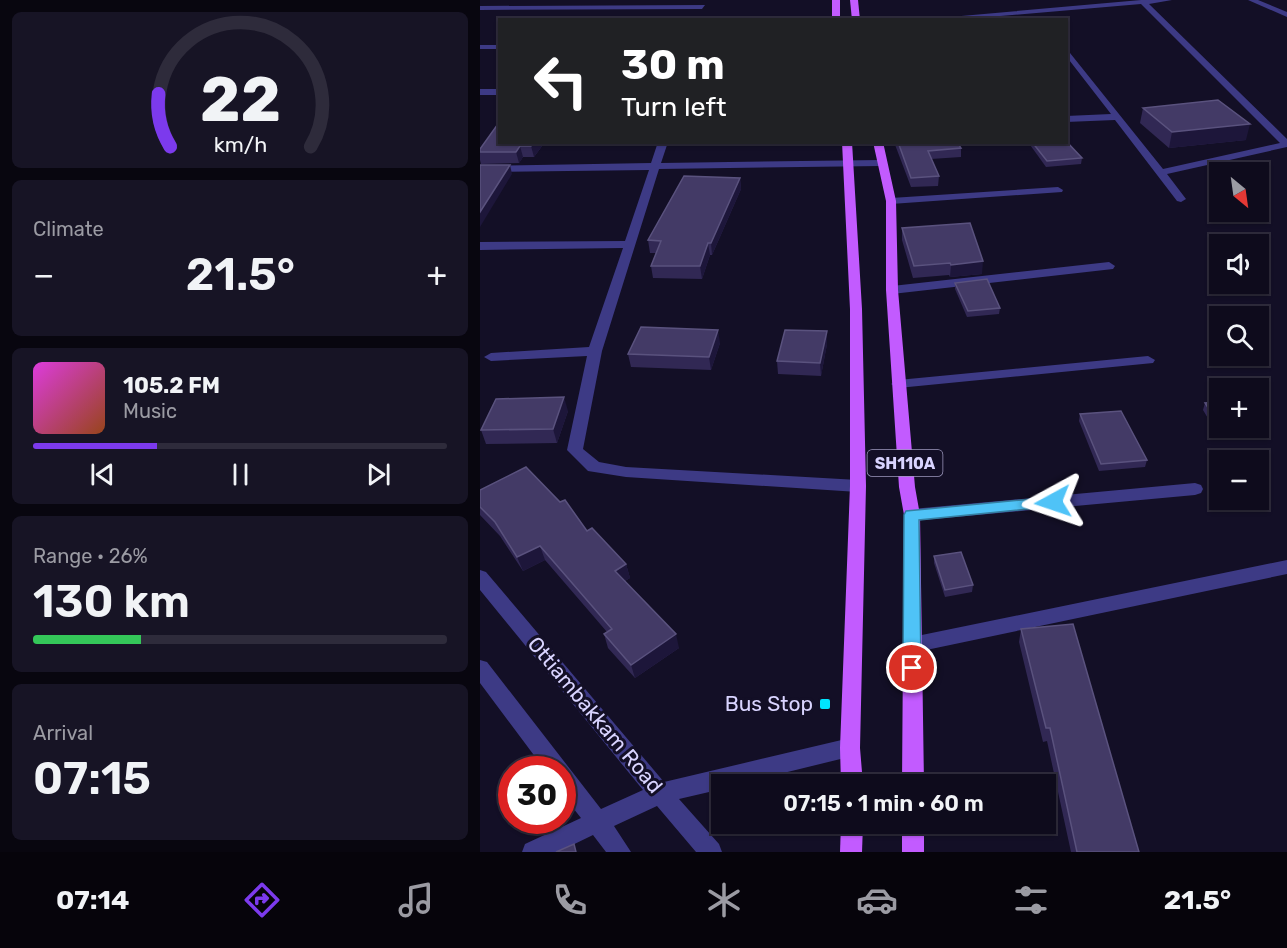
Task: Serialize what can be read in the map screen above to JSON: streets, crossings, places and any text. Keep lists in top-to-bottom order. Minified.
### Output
{"streets":{"main road":["SH110A"],"street":["Ottiambakkam Road"]},"places":{"transit":["Bus Stop"]},"north":"bottom right","page":{"turn":["30 m","Turn left"],"map_buttons":["+","−"],"tile":["Climate",["Range · 26%","130 km"],["Arrival","07:15"]],"heat":["−","21.5°","+"],"song":["105.2 FM","Music"],"limit":"30","trip":"07:15 · 1 min · 60 m","tabs":["07:14","21.5°"],"gauge":["22","km/h"]}}
